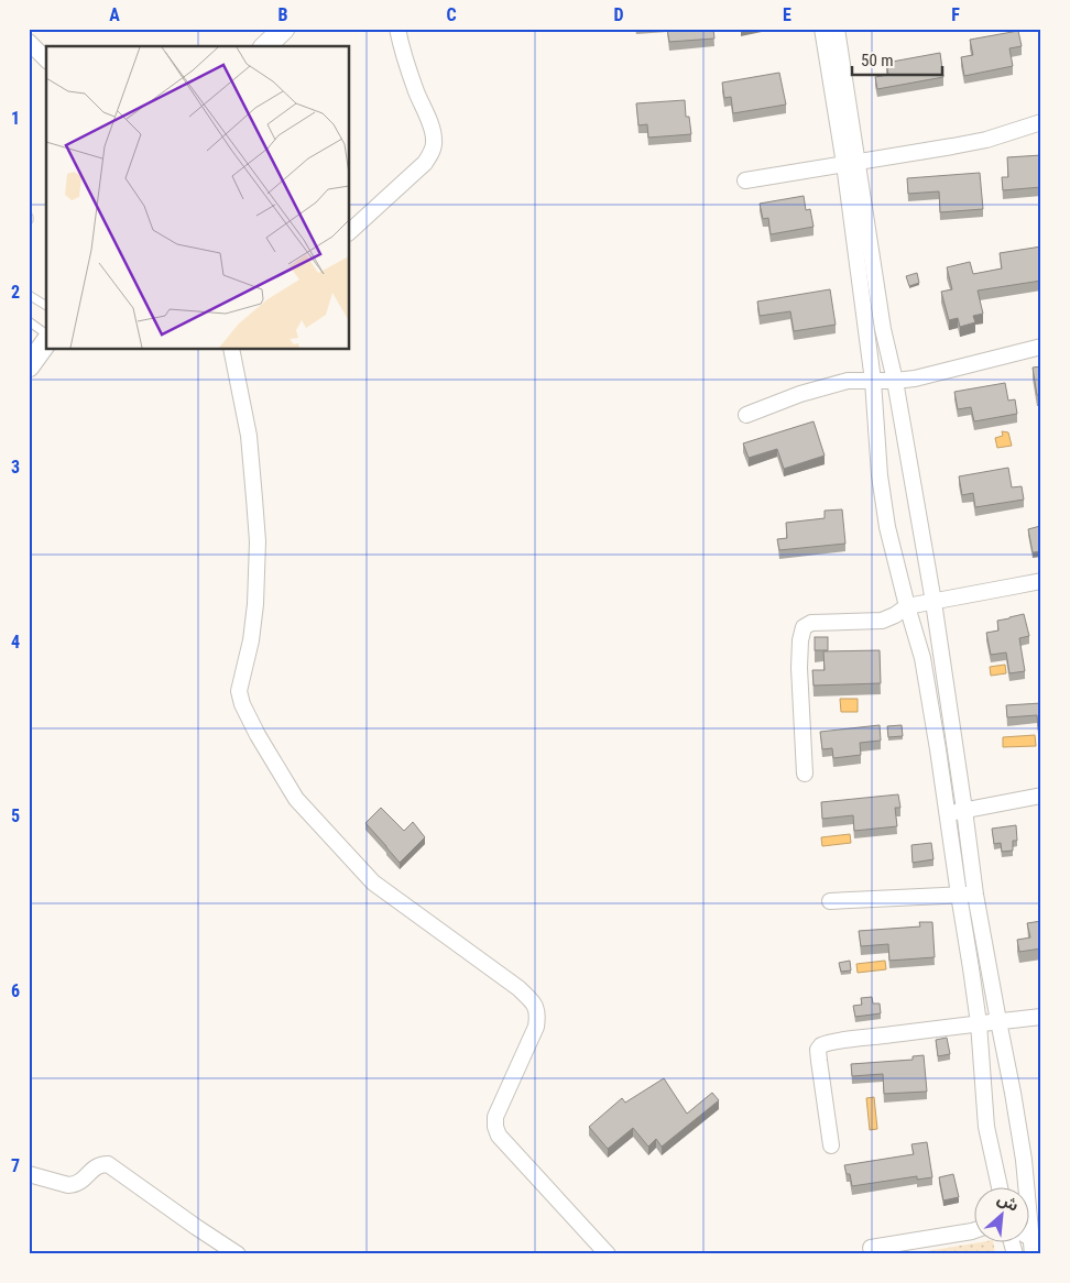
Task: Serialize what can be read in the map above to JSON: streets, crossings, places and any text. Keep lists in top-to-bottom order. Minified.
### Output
{"scale_bar":"50 m","north":"top right","grid":{"columns":["A","B","C","D","E","F"],"rows":["1","2","3","4","5","6","7"]}}
